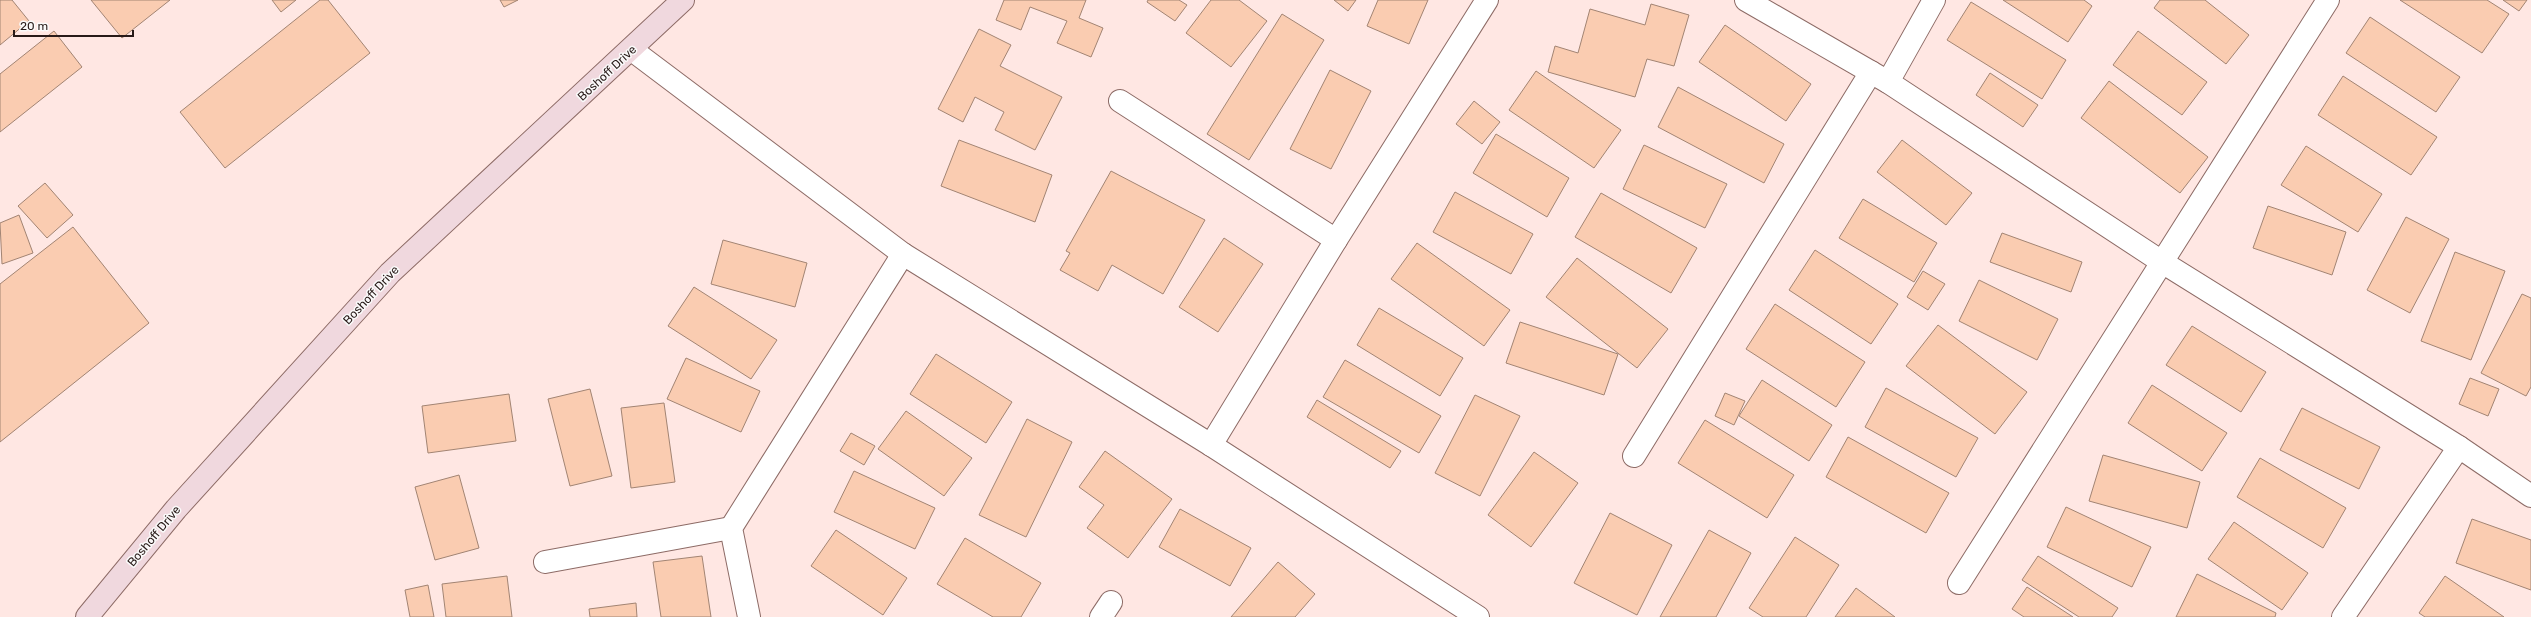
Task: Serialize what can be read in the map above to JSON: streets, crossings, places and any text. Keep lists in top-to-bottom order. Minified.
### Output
{"streets":{"main road":["Boshoff Drive"]},"scale_bar":"20 m"}
